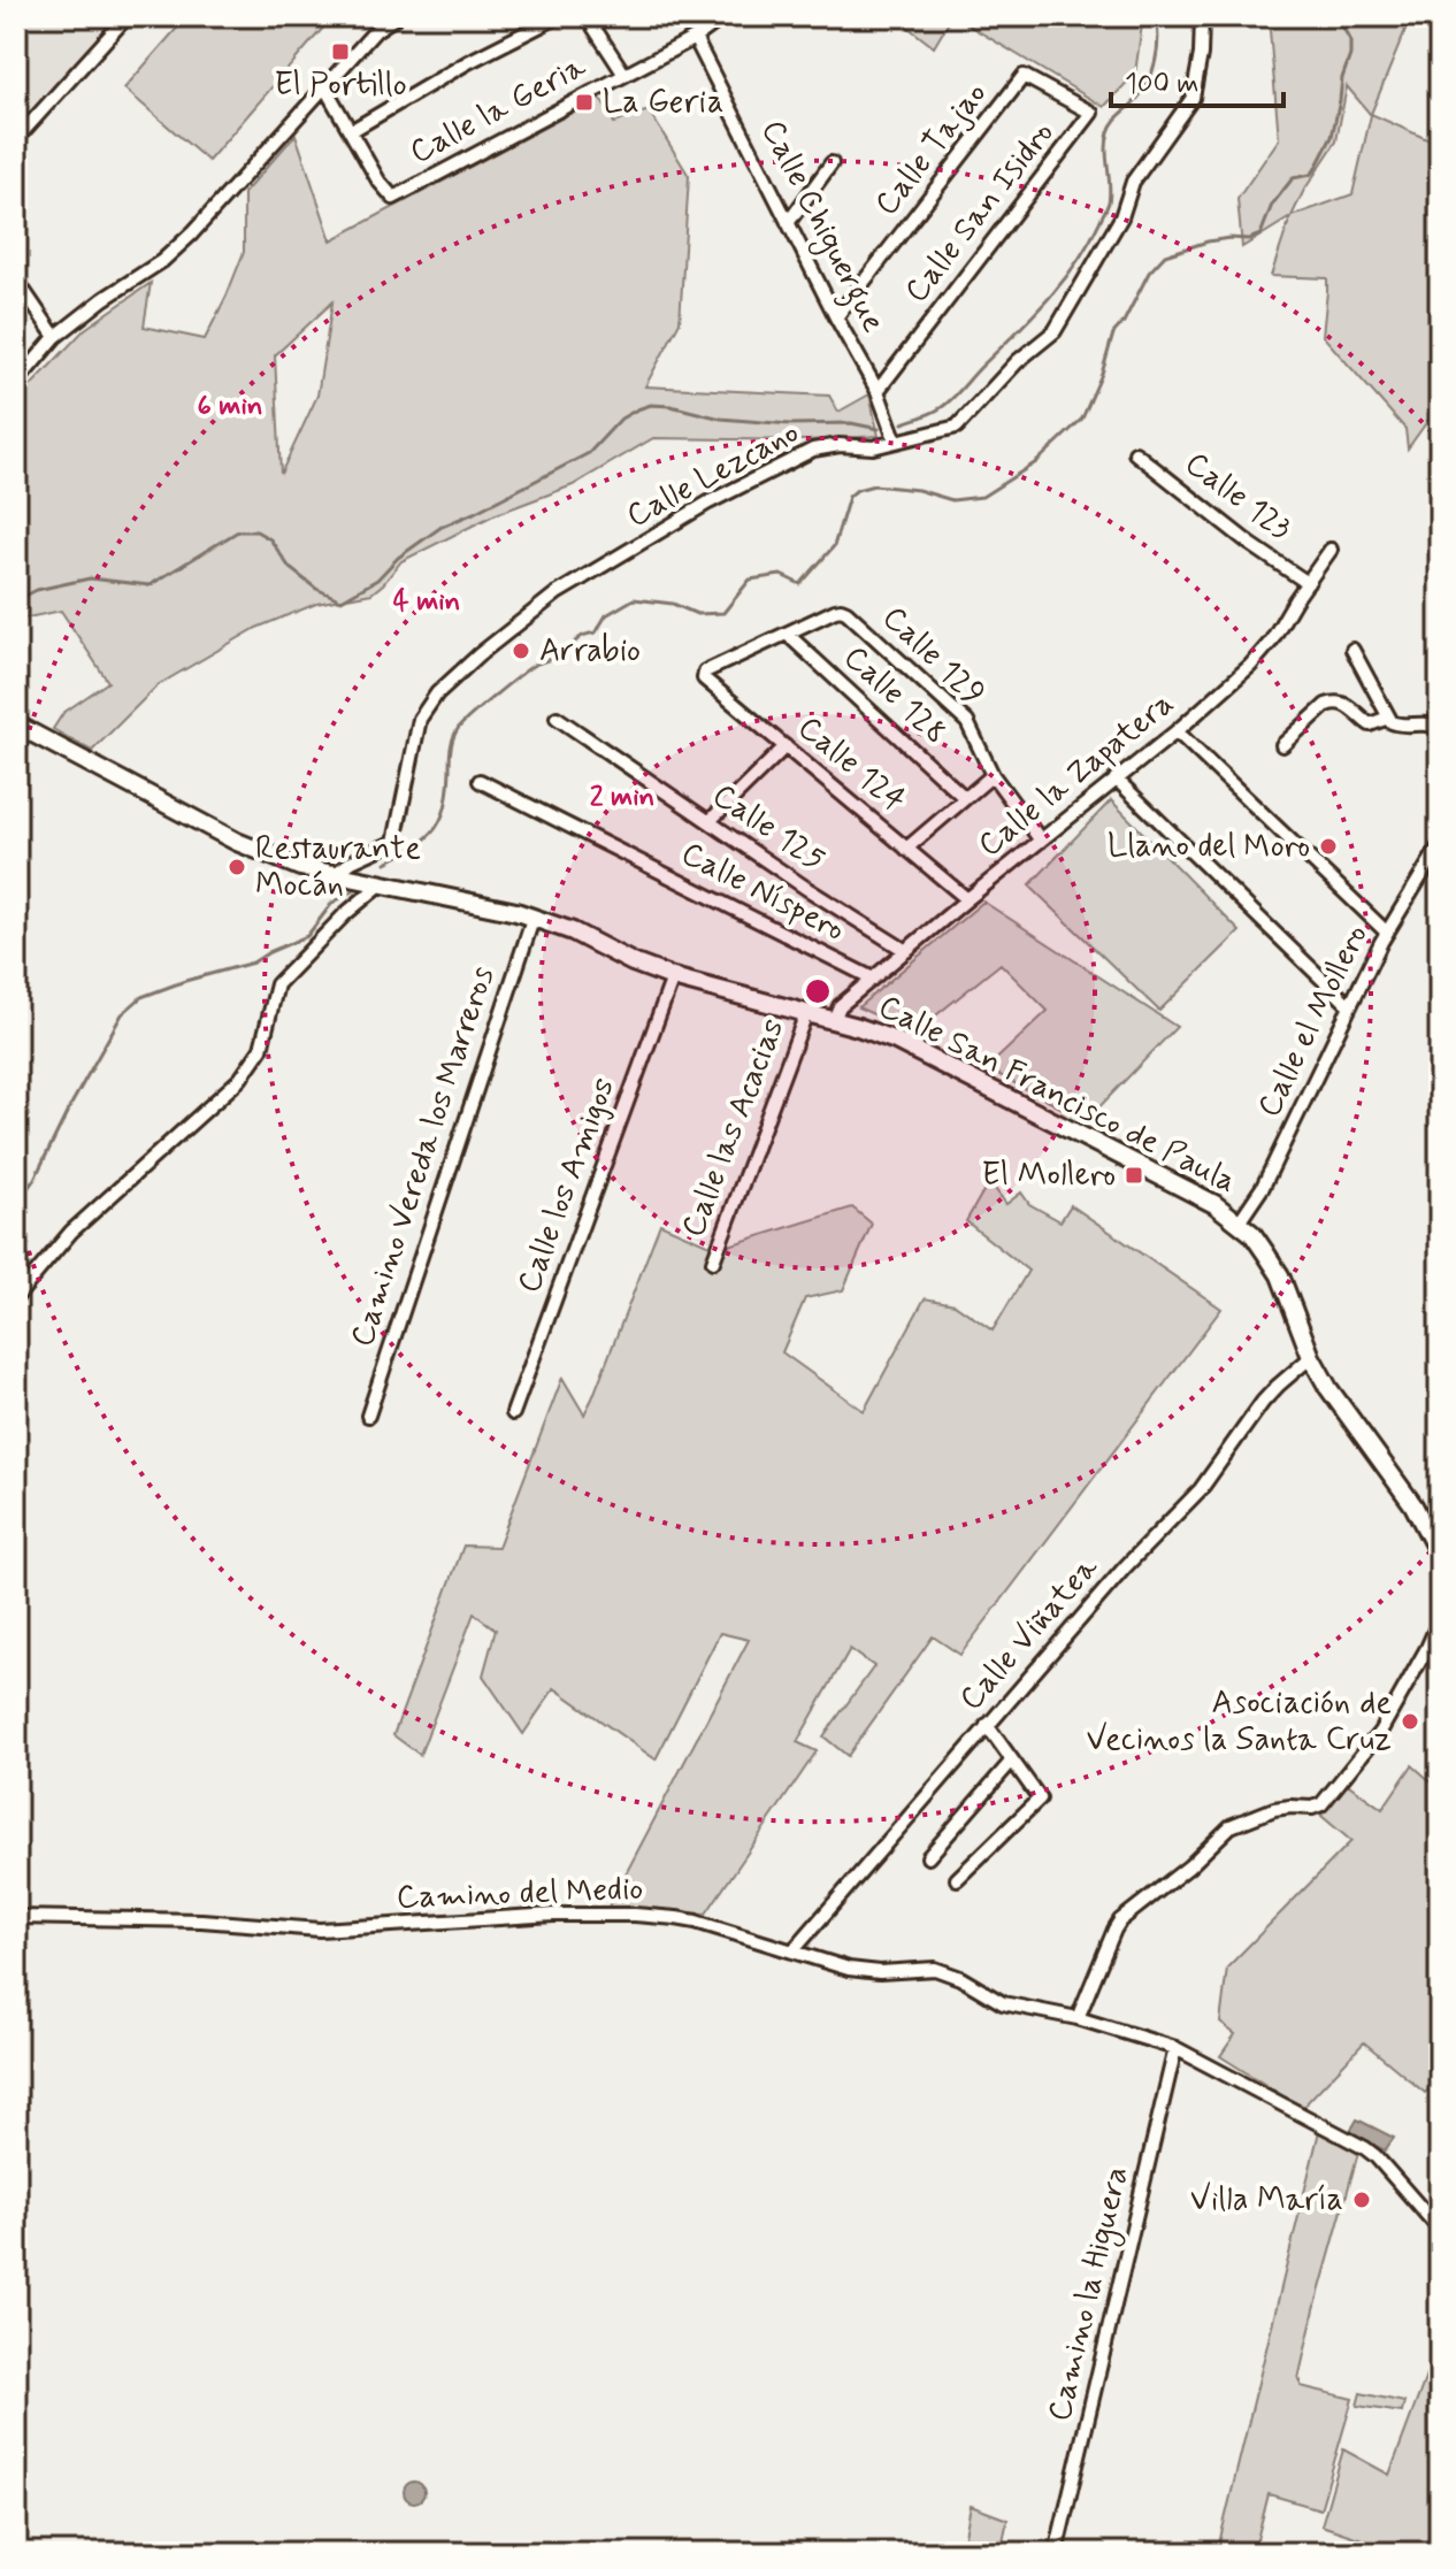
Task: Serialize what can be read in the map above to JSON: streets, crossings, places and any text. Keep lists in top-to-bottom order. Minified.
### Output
{"streets":{"main road":["Calle San Francisco de Paula"],"street":["Calle la Geria","Calle Tajao","Calle San Isidro","Calle Chiguergue","Calle Lezcano","Calle 123","Calle 129","Calle 128","Calle 124","Calle la Zapatera","Calle 125","Calle Níspero","Calle el Mollero","Calle las Acacias","Camino Vereda los Marreros","Calle los Amigos","Calle Viñatea","Camino del Medio","Camino la Higuera"]},"crossings":[["Calle la Geria","Calle Chiguergue"],["Calle Tajao","Calle San Isidro"],["Calle Tajao","Calle Chiguergue"],["Calle San Isidro","Calle Chiguergue"],["Calle Chiguergue","Calle Lezcano"],["Calle Lezcano","Calle San Francisco de Paula"],["Calle 123","Calle la Zapatera"],["Calle 129","Calle 128"],["Calle 129","Calle 124"],["Calle 129","Calle la Zapatera"],["Calle 128","Calle 124"],["Calle 124","Calle la Zapatera"],["Calle la Zapatera","Calle 125"],["Calle la Zapatera","Calle Níspero"],["Calle la Zapatera","Calle San Francisco de Paula"],["Calle el Mollero","Calle San Francisco de Paula"],["Calle San Francisco de Paula","Calle las Acacias"],["Calle San Francisco de Paula","Camino Vereda los Marreros"],["Calle San Francisco de Paula","Calle los Amigos"],["Calle San Francisco de Paula","Calle Viñatea"],["Calle Viñatea","Camino del Medio"],["Camino del Medio","Camino la Higuera"]],"places":{"transit":["El Portillo","La Geria","El Mollero"],"other":["Arrabio","Llano del Moro","Restaurante Mocán","Asociación de Vecinos la Santa Cruz","Villa María"]},"scale_bar":"100 m","rings":["6 min","4 min","2 min"]}
